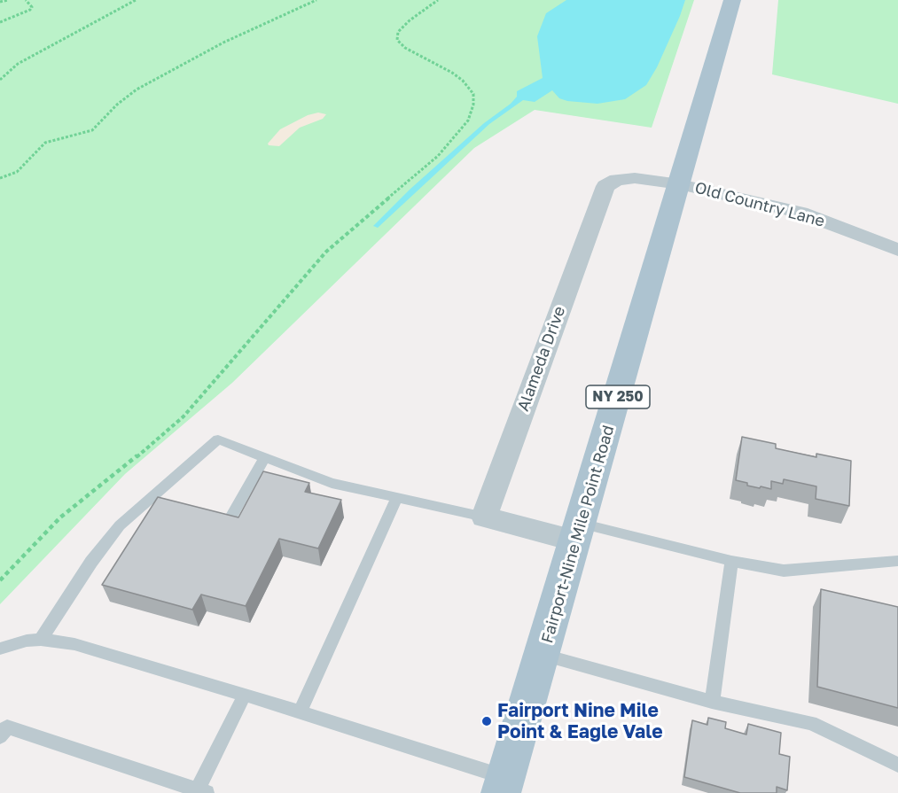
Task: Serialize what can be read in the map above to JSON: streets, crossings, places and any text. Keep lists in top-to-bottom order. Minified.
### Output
{"streets":{"main road":["NY 250","Fairport-Nine Mile Point Road"],"street":["Old Country Lane","Alameda Drive"]},"crossings":[["Old Country Lane","Alameda Drive"],["Old Country Lane","Fairport-Nine Mile Point Road"],["Alameda Drive","Fairport-Nine Mile Point Road"]],"places":["Fairport Nine Mile Point & Eagle Vale"]}
